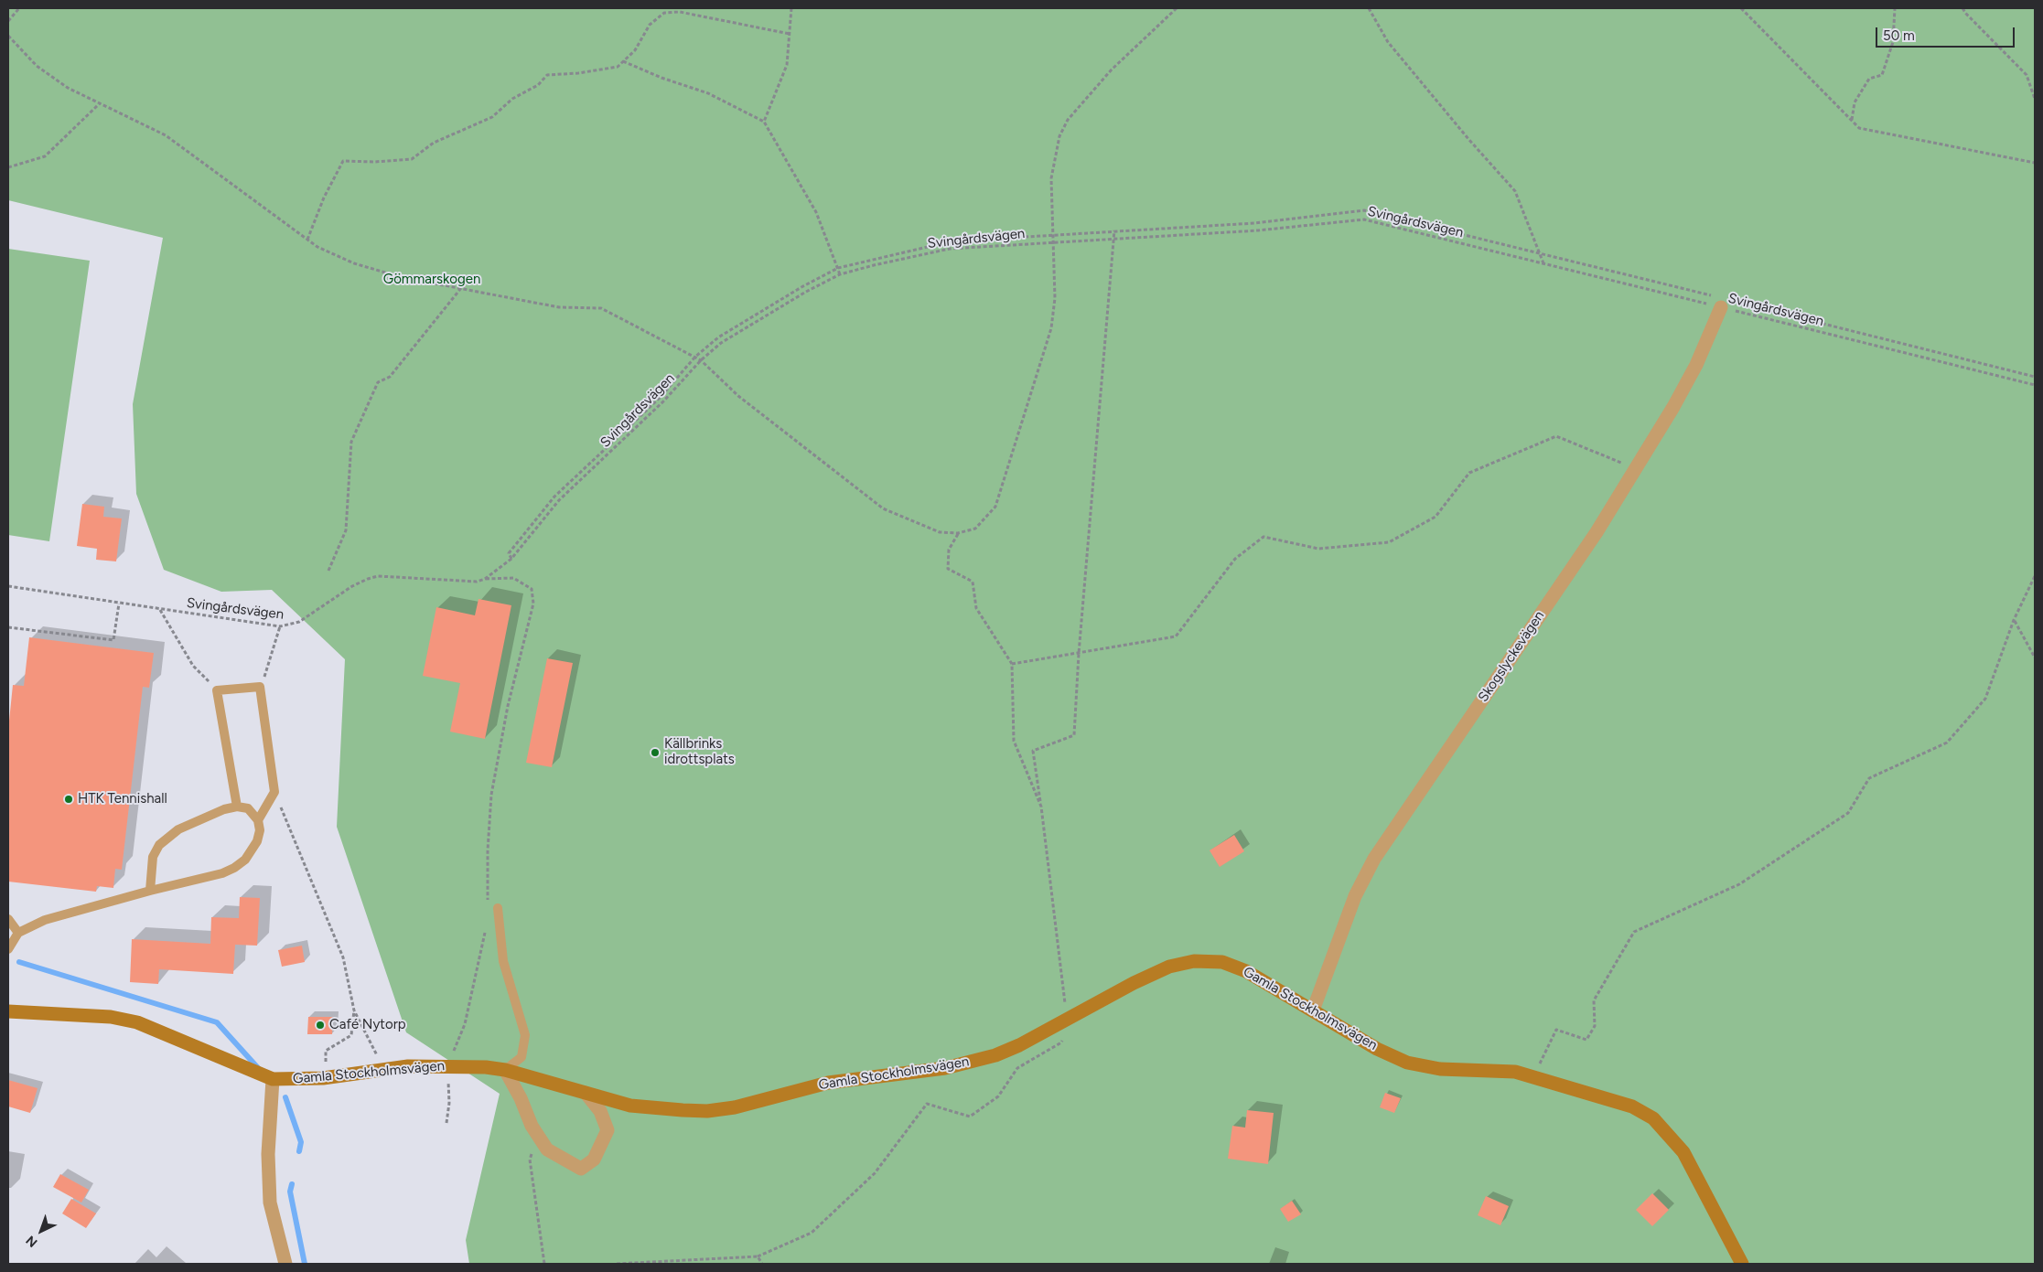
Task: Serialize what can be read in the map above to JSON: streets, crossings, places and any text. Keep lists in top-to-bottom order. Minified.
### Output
{"streets":{"street":["Skogslyckevägen","Gamla Stockholmsvägen"],"path":["Svingårdsvägen"]},"crossings":[["Svingårdsvägen","Skogslyckevägen"],["Skogslyckevägen","Gamla Stockholmsvägen"]],"parks":["Gömmarskogen"],"places":["Källbrinks idrottsplats","HTK Tennishall","Café Nytorp"],"scale_bar":"50 m","north":"bottom left"}
